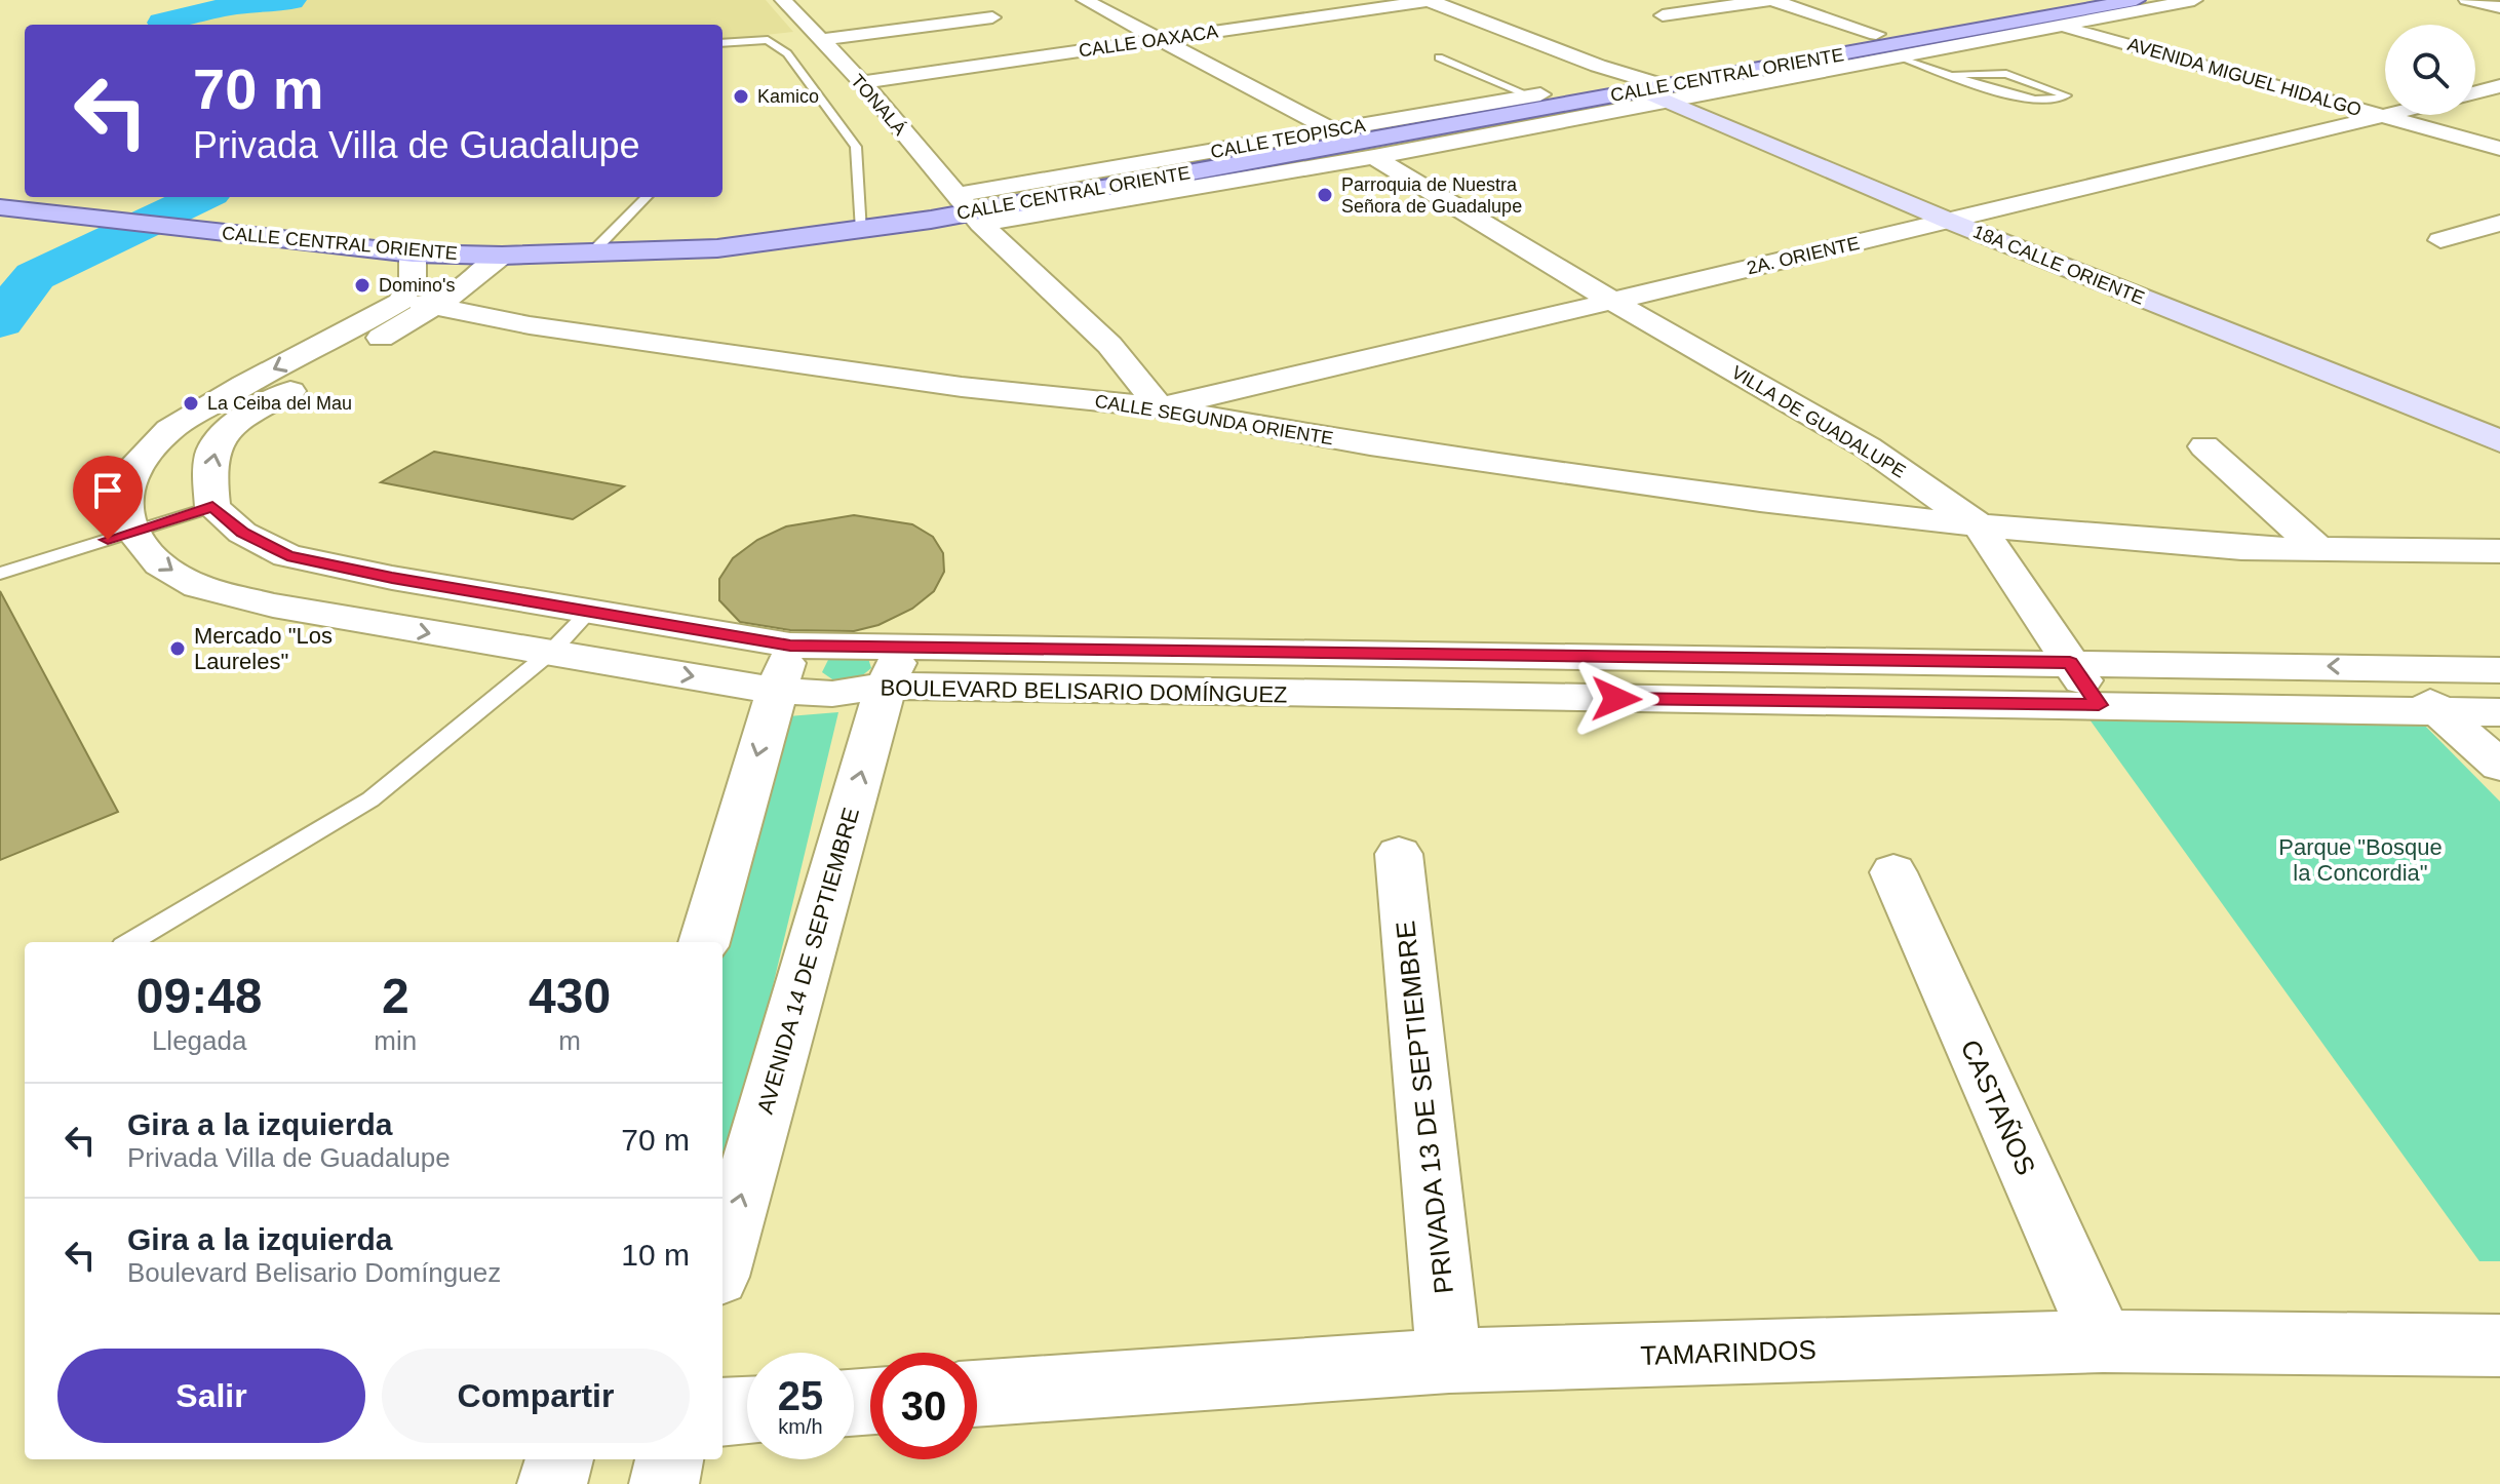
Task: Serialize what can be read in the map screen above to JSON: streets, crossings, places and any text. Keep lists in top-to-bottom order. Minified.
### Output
{"streets":{"main road":["CALLE CENTRAL ORIENTE","18A CALLE ORIENTE"],"street":["CALLE OAXACA","AVENIDA MIGUEL HIDALGO","TONALÁ","CALLE TEOPISCA","2A. ORIENTE","CALLE SEGUNDA ORIENTE","VILLA DE GUADALUPE","BOULEVARD BELISARIO DOMÍNGUEZ","AVENIDA 14 DE SEPTIEMBRE","PRIVADA 13 DE SEPTIEMBRE","CASTAÑOS","TAMARINDOS"]},"crossings":[["CALLE OAXACA","TONALÁ"],["CALLE CENTRAL ORIENTE","AVENIDA MIGUEL HIDALGO"],["CALLE CENTRAL ORIENTE","TONALÁ"],["CALLE CENTRAL ORIENTE","CALLE TEOPISCA"],["CALLE CENTRAL ORIENTE","18A CALLE ORIENTE"],["AVENIDA MIGUEL HIDALGO","2A. ORIENTE"],["TONALÁ","CALLE TEOPISCA"],["TONALÁ","2A. ORIENTE"],["TONALÁ","CALLE SEGUNDA ORIENTE"],["CALLE TEOPISCA","18A CALLE ORIENTE"],["2A. ORIENTE","18A CALLE ORIENTE"],["2A. ORIENTE","CALLE SEGUNDA ORIENTE"],["2A. ORIENTE","VILLA DE GUADALUPE"],["CALLE SEGUNDA ORIENTE","VILLA DE GUADALUPE"],["BOULEVARD BELISARIO DOMÍNGUEZ","AVENIDA 14 DE SEPTIEMBRE"],["PRIVADA 13 DE SEPTIEMBRE","TAMARINDOS"],["CASTAÑOS","TAMARINDOS"]],"parks":["Parque \"Bosque la Concordia\""],"places":["Kamico","Parroquia de Nuestra Señora de Guadalupe","Domino's","La Ceiba del Mau","Mercado \"Los Laureles\""],"page":{"turn":["70 m","Privada Villa de Guadalupe"],"eta":["09:48","Llegada","2","min","430","m"],"list":[{"name":"Gira a la izquierda","note":"Privada Villa de Guadalupe","value":"70 m"},{"name":"Gira a la izquierda","note":"Boulevard Belisario Domínguez","value":"10 m"}],"buttons":["Salir","Compartir"],"speed":"25 km/h","limit":"30"}}
